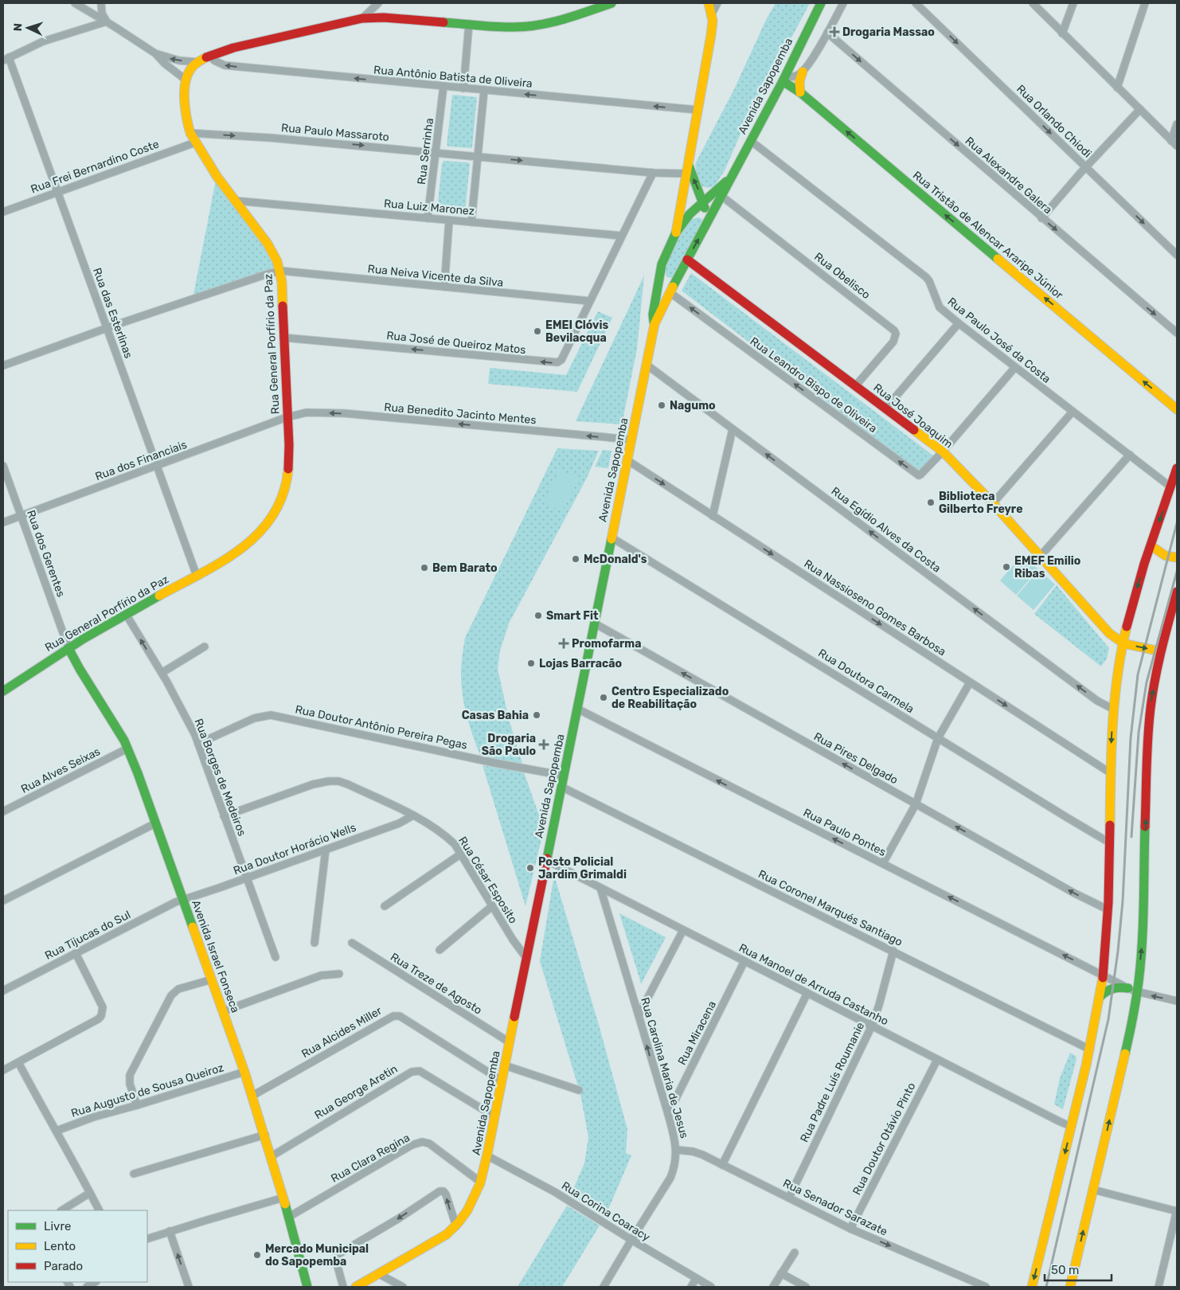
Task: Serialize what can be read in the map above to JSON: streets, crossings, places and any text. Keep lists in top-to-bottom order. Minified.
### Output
{"streets":{"main road":["Avenida Sapopemba","Rua Tristão de Alencar Araripe Júnior","Rua General Porfírio da Paz","Rua José Joaquim","Avenida Israel Fonseca"],"street":["Rua Antônio Batista de Oliveira","Rua Orlando Chiodi","Rua Paulo Massaroto","Rua Serrinha","Rua Frei Bernardino Coste","Rua Alexandre Galera","Rua Luiz Maronez","Rua Neiva Vicente da Silva","Rua Obelisco","Rua das Esterlinas","Rua Paulo José da Costa","Rua José de Queiroz Matos","Rua Leandro Bispo de Oliveira","Rua Benedito Jacinto Mentes","Rua dos Financiais","Rua Egídio Alves da Costa","Rua dos Gerentes","Rua Nassioseno Gomes Barbosa","Rua Doutora Carmela","Rua Doutor Antônio Pereira Pegas","Rua Pires Delgado","Rua Alves Seixas","Rua Borges de Medeiros","Rua Paulo Pontes","Rua Doutor Horácio Wells","Rua César Esposito","Rua Coronel Marqués Santiago","Rua Tijucas do Sul","Rua Treze de Agosto","Rua Manoel de Arruda Castanho","Rua Alcides Miller","Rua Miracena","Rua Carolina Maria de Jesus","Rua Padre Luís Roumanie","Rua Augusto de Sousa Queiroz","Rua George Aretin","Rua Doutor Otávio Pinto","Rua Clara Regina","Rua Senador Sarazate","Rua Corina Coaracy"]},"crossings":[["Rua Antônio Batista de Oliveira","Rua Serrinha"],["Avenida Sapopemba","Rua Tristão de Alencar Araripe Júnior"],["Avenida Sapopemba","Rua Obelisco"],["Avenida Sapopemba","Rua Paulo José da Costa"],["Avenida Sapopemba","Rua Leandro Bispo de Oliveira"],["Avenida Sapopemba","Rua Benedito Jacinto Mentes"],["Avenida Sapopemba","Rua José Joaquim"],["Avenida Sapopemba","Rua Egídio Alves da Costa"],["Avenida Sapopemba","Rua Nassioseno Gomes Barbosa"],["Avenida Sapopemba","Rua Doutora Carmela"],["Avenida Sapopemba","Rua Doutor Antônio Pereira Pegas"],["Avenida Sapopemba","Rua Pires Delgado"],["Avenida Sapopemba","Rua Paulo Pontes"],["Avenida Sapopemba","Rua César Esposito"],["Avenida Sapopemba","Rua Coronel Marqués Santiago"],["Avenida Sapopemba","Rua Treze de Agosto"],["Avenida Sapopemba","Rua Manoel de Arruda Castanho"],["Avenida Sapopemba","Rua Alcides Miller"],["Avenida Sapopemba","Rua George Aretin"],["Avenida Sapopemba","Rua Clara Regina"],["Avenida Sapopemba","Rua Corina Coaracy"],["Rua Paulo Massaroto","Rua Serrinha"],["Rua Paulo Massaroto","Rua José de Queiroz Matos"],["Rua Paulo Massaroto","Rua General Porfírio da Paz"],["Rua Serrinha","Rua Luiz Maronez"],["Rua Frei Bernardino Coste","Rua das Esterlinas"],["Rua Frei Bernardino Coste","Rua General Porfírio da Paz"],["Rua Luiz Maronez","Rua José de Queiroz Matos"],["Rua Luiz Maronez","Rua General Porfírio da Paz"],["Rua Neiva Vicente da Silva","Rua José de Queiroz Matos"],["Rua Neiva Vicente da Silva","Rua General Porfírio da Paz"],["Rua Obelisco","Rua José Joaquim"],["Rua das Esterlinas","Rua General Porfírio da Paz"],["Rua das Esterlinas","Rua dos Financiais"],["Rua José de Queiroz Matos","Rua General Porfírio da Paz"],["Rua General Porfírio da Paz","Rua Benedito Jacinto Mentes"],["Rua General Porfírio da Paz","Rua dos Financiais"],["Rua General Porfírio da Paz","Rua dos Gerentes"],["Rua General Porfírio da Paz","Rua Borges de Medeiros"],["Rua General Porfírio da Paz","Avenida Israel Fonseca"],["Rua Leandro Bispo de Oliveira","Rua José Joaquim"],["Rua Benedito Jacinto Mentes","Rua dos Financiais"],["Rua dos Financiais","Rua dos Gerentes"],["Rua dos Gerentes","Avenida Israel Fonseca"],["Rua Doutor Antônio Pereira Pegas","Rua Borges de Medeiros"],["Rua Alves Seixas","Avenida Israel Fonseca"],["Rua Borges de Medeiros","Rua Doutor Horácio Wells"],["Rua Borges de Medeiros","Rua César Esposito"],["Rua Doutor Horácio Wells","Rua César Esposito"],["Rua Doutor Horácio Wells","Rua Tijucas do Sul"],["Rua Doutor Horácio Wells","Avenida Israel Fonseca"],["Rua Coronel Marqués Santiago","Rua Padre Luís Roumanie"],["Rua Tijucas do Sul","Avenida Israel Fonseca"],["Avenida Israel Fonseca","Rua Alcides Miller"],["Avenida Israel Fonseca","Rua Augusto de Sousa Queiroz"],["Avenida Israel Fonseca","Rua George Aretin"],["Avenida Israel Fonseca","Rua Clara Regina"],["Rua Manoel de Arruda Castanho","Rua Miracena"],["Rua Manoel de Arruda Castanho","Rua Carolina Maria de Jesus"],["Rua Manoel de Arruda Castanho","Rua Padre Luís Roumanie"],["Rua Manoel de Arruda Castanho","Rua Doutor Otávio Pinto"],["Rua Miracena","Rua Carolina Maria de Jesus"],["Rua Carolina Maria de Jesus","Rua Senador Sarazate"],["Rua Carolina Maria de Jesus","Rua Corina Coaracy"],["Rua Padre Luís Roumanie","Rua Senador Sarazate"],["Rua Doutor Otávio Pinto","Rua Senador Sarazate"]],"one_way":["Rua Antônio Batista de Oliveira","Rua Orlando Chiodi","Rua Paulo Massaroto","Rua Alexandre Galera","Rua Tristão de Alencar Araripe Júnior","Rua José de Queiroz Matos","Rua Leandro Bispo de Oliveira","Rua Benedito Jacinto Mentes","Rua Egídio Alves da Costa","Rua Nassioseno Gomes Barbosa","Rua Pires Delgado","Rua Paulo Pontes","Rua Senador Sarazate"],"places":{"health":["Drogaria Massao","Promofarma","Drogaria São Paulo"],"other":["EMEI Clóvis Bevilacqua","Nagumo","Biblioteca Gilberto Freyre","McDonald's","EMEF Emilio Ribas","Bem Barato","Smart Fit","Lojas Barracão","Centro Especializado de Reabilitação","Casas Bahia","Posto Policial Jardim Grimaldi","Mercado Municipal do Sapopemba"]},"legend":["Livre","Lento","Parado"],"scale_bar":"50 m","north":"left"}
